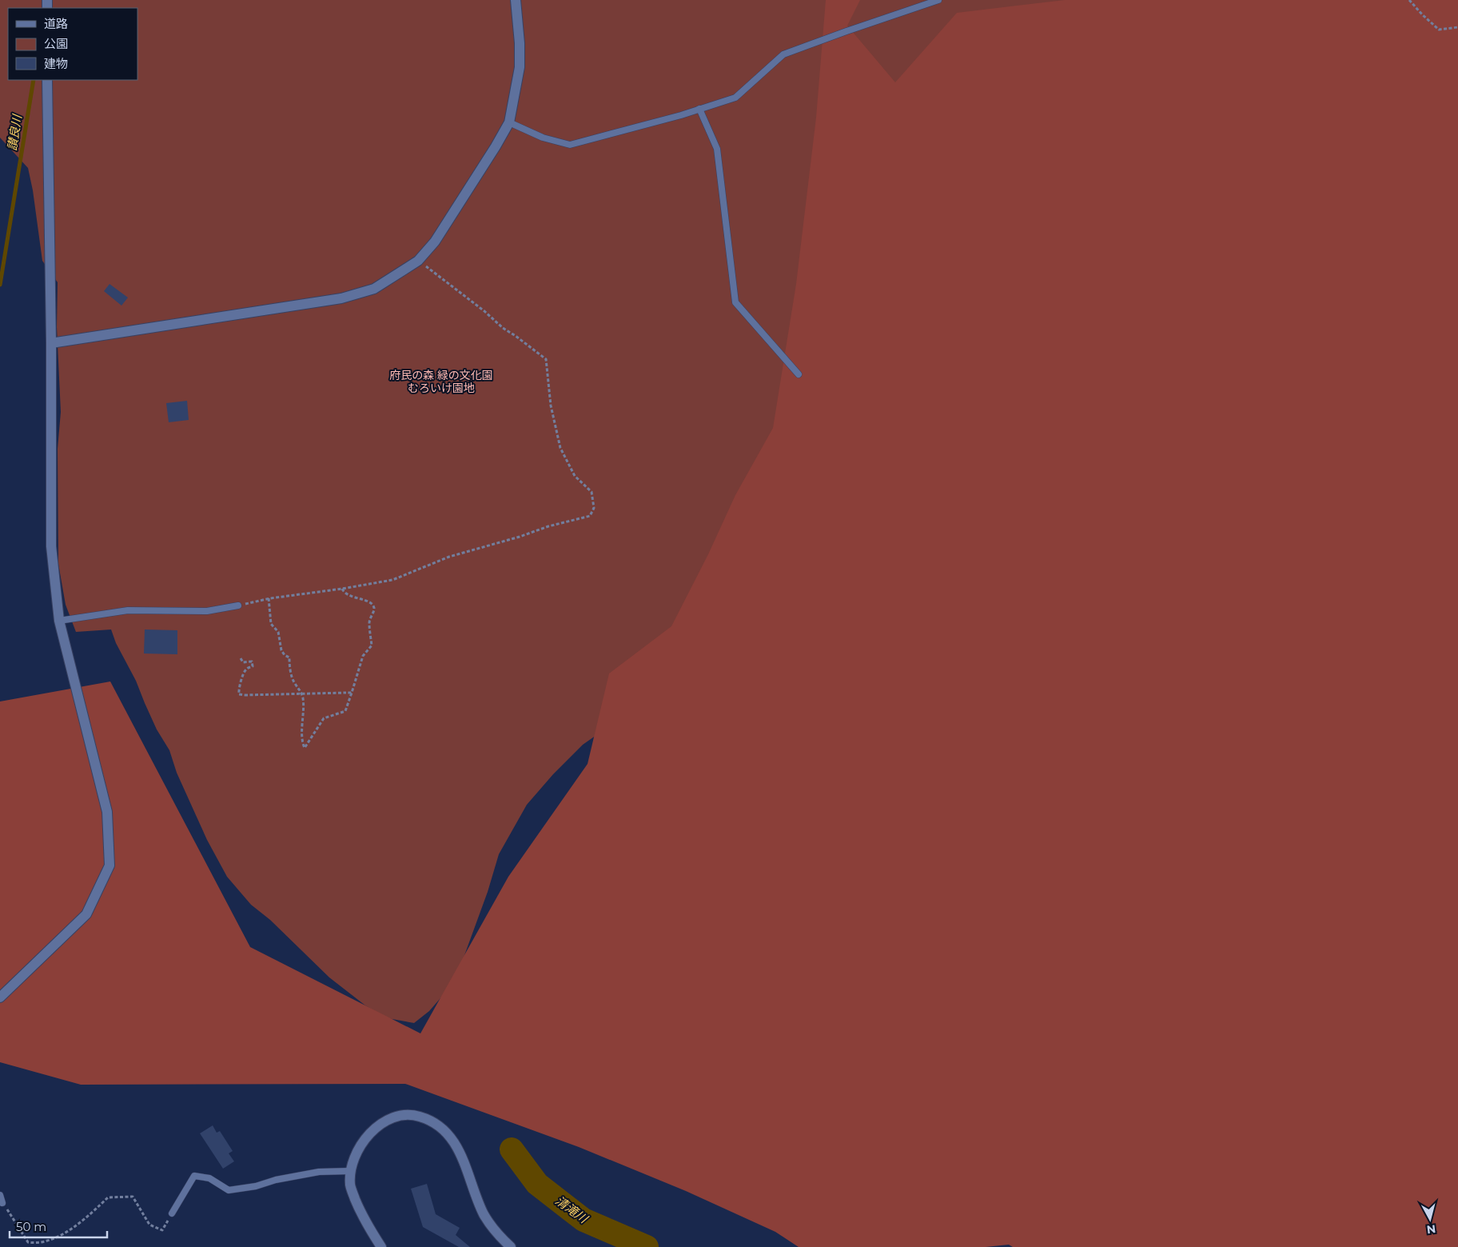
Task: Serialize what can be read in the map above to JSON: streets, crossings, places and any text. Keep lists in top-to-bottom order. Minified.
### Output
{"water":["讃良川","清滝川"],"parks":["府民の森 緑の文化園 むろいけ園地"],"legend":["道路","公園","建物"],"scale_bar":"50 m","north":"bottom"}
